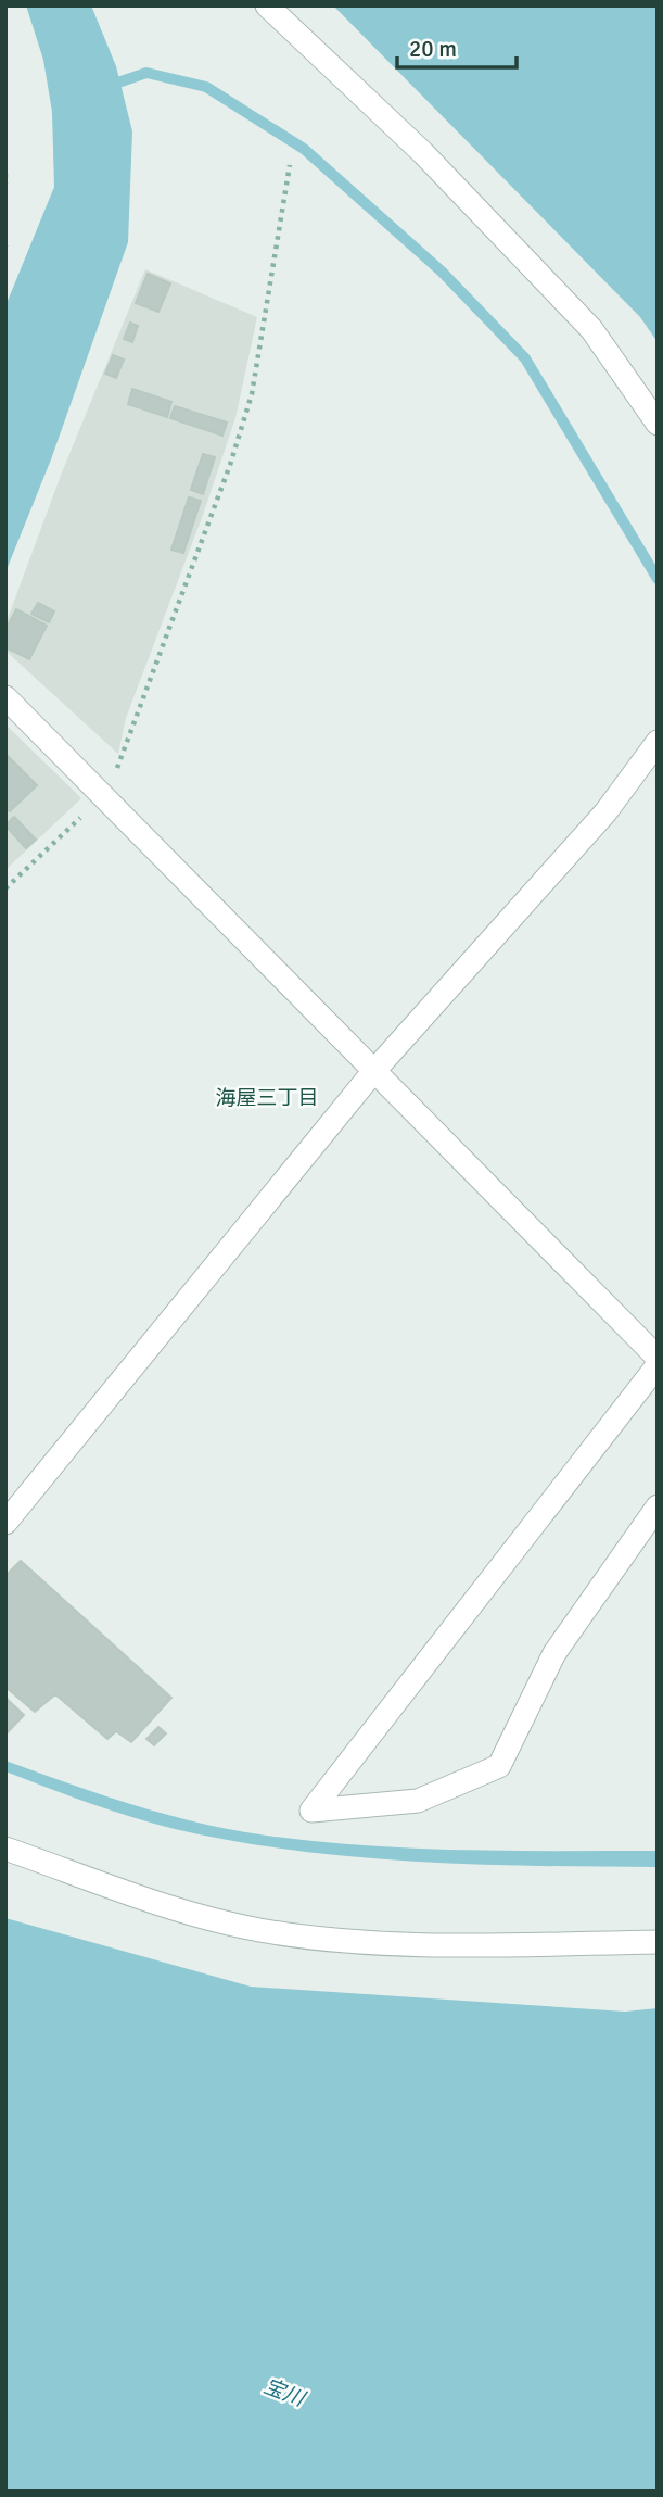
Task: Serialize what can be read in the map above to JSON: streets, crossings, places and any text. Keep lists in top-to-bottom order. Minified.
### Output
{"districts":["海屋三丁目"],"water":["宝川"],"scale_bar":"20 m"}
